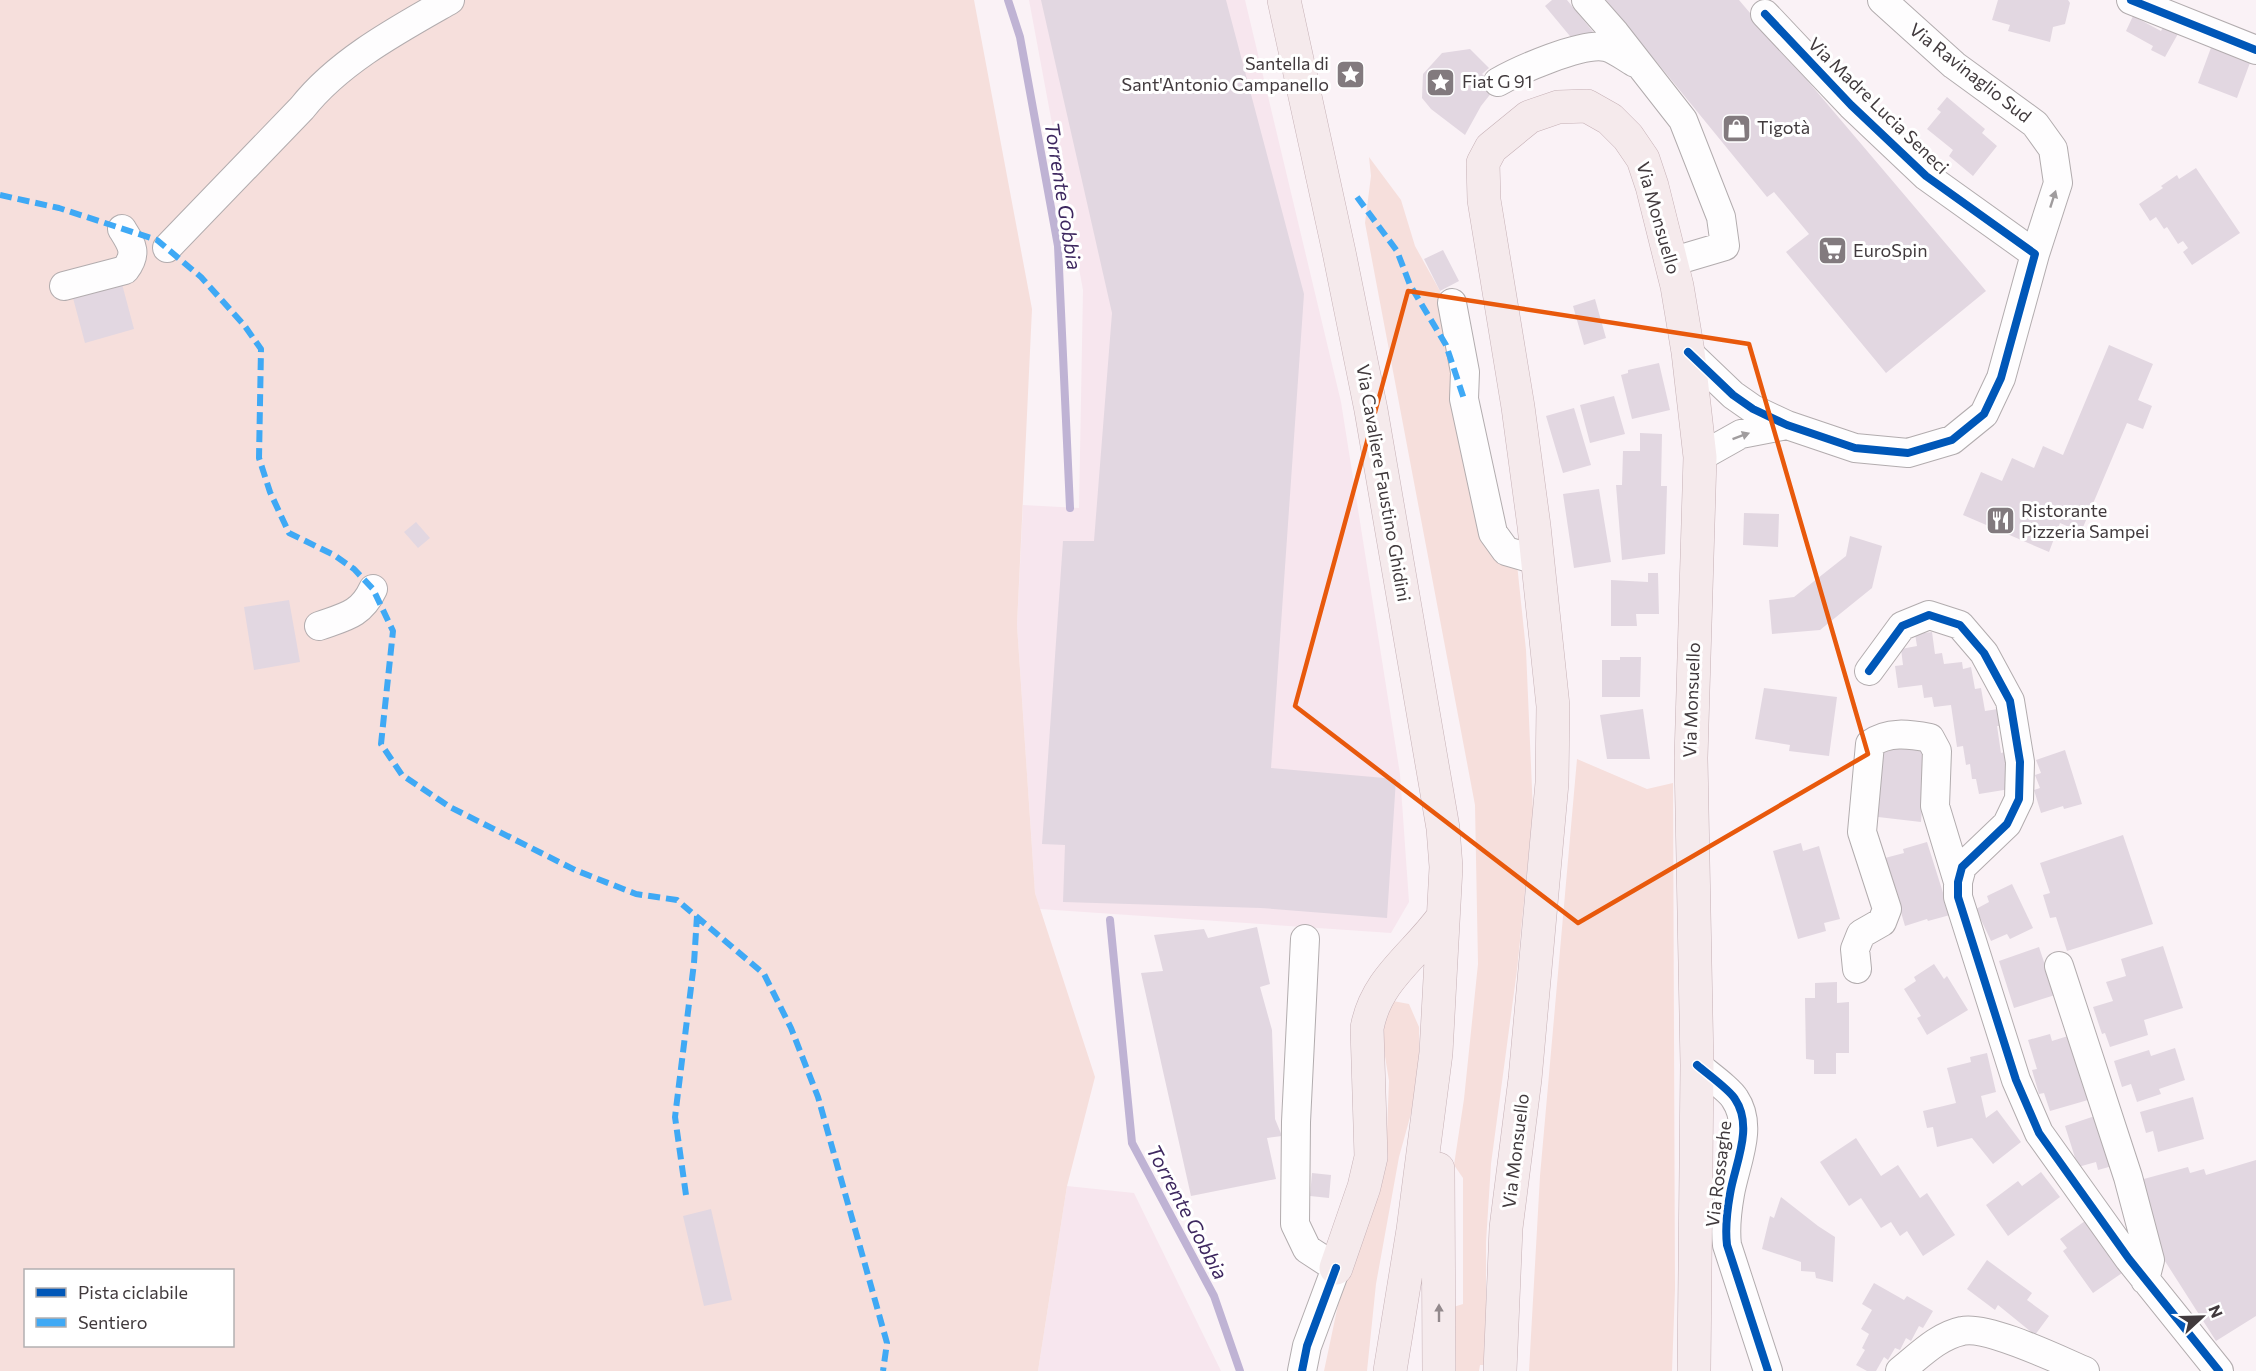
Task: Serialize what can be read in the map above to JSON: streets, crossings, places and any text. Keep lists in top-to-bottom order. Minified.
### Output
{"streets":{"main road":["Via Monsuello","Via Cavaliere Faustino Ghidini"],"street":["Via Ravinaglio Sud","Via Madre Lucia Seneci","Via Rossaghe"]},"crossings":[["Via Ravinaglio Sud","Via Madre Lucia Seneci"],["Via Monsuello","Via Rossaghe"]],"one_way":["Via Ravinaglio Sud"],"water":["Torrente Gobbia"],"places":{"place":["Santella di Sant'Antonio Campanello","Fiat G 91"],"shop":["Tigotà"],"supermarket":["EuroSpin"],"restaurant":["Ristorante Pizzeria Sampei"]},"legend":["Pista ciclabile","Sentiero"],"north":"right"}
